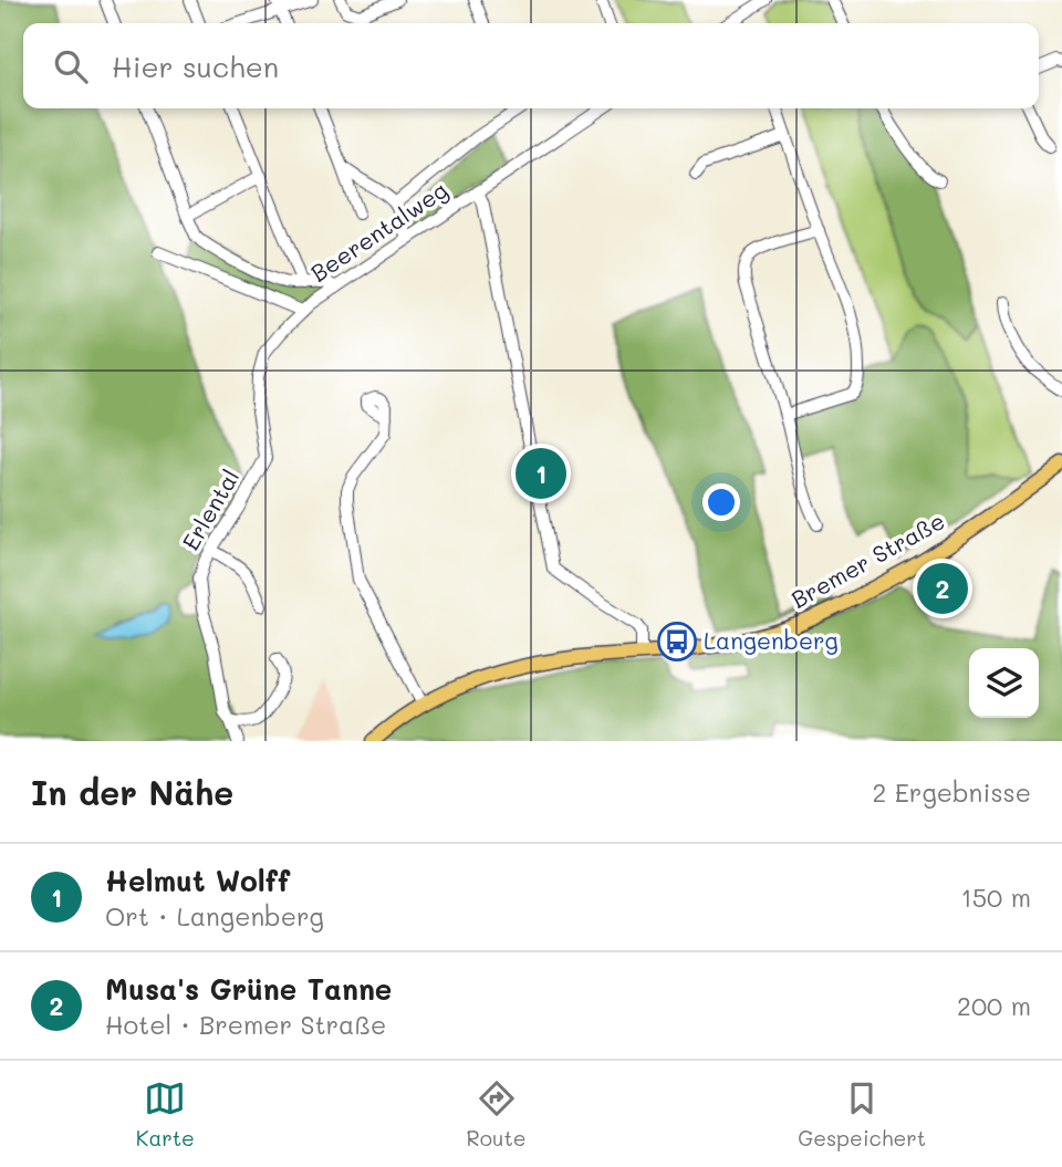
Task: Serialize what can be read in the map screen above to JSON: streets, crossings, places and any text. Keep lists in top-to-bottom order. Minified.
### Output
{"streets":{"main road":["Bremer Straße"],"street":["Beerentalweg","Erlental"]},"crossings":[["Beerentalweg","Erlental"]],"places":{"bus stop":["Langenberg"]},"page":{"search":"Hier suchen","pins":["1","2"],"heading":["In der Nähe","2 Ergebnisse"],"list":[{"mark":"1","name":"Helmut Wolff","note":"Ort · Langenberg","value":"150 m"},{"mark":"2","name":"Musa's Grüne Tanne","note":"Hotel · Bremer Straße","value":"200 m"}],"nav":["Karte","Route","Gespeichert"]}}
